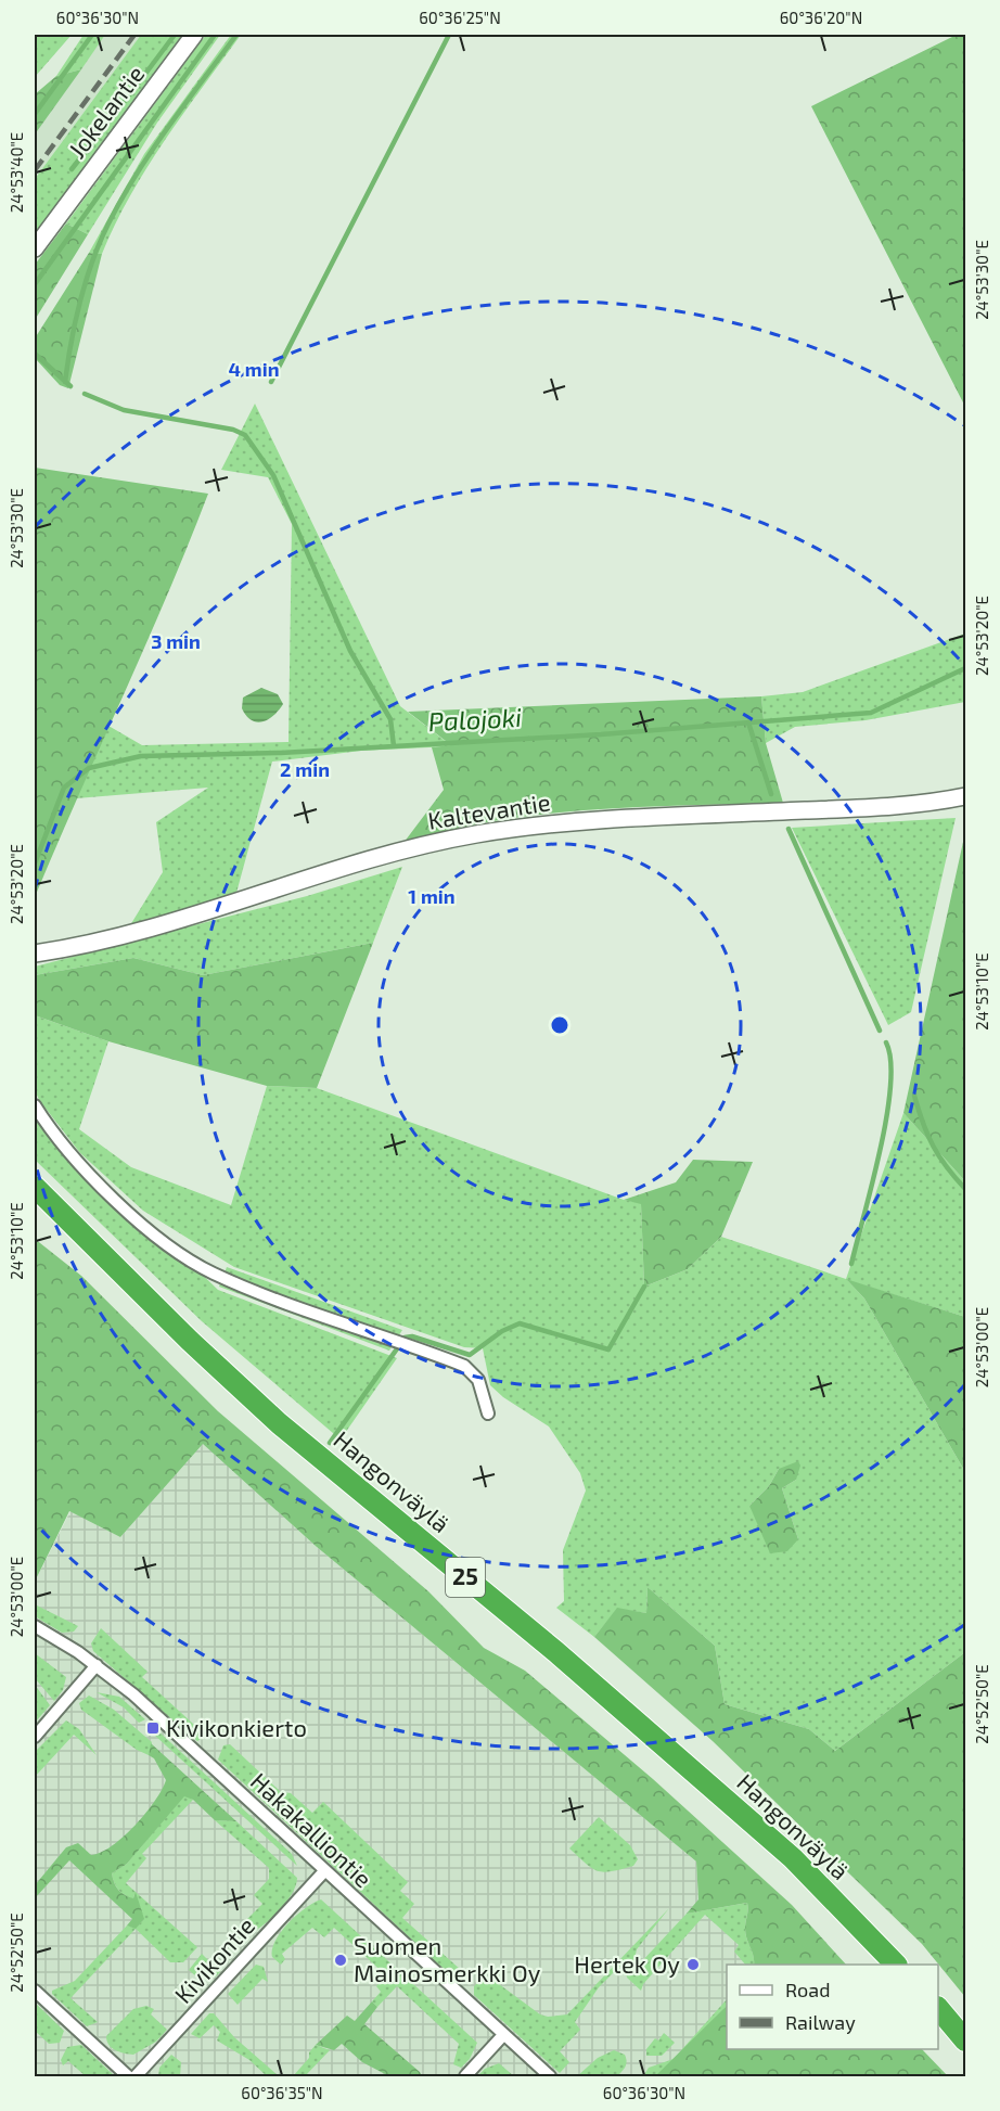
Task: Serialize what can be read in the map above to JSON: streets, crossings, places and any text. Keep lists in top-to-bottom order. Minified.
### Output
{"streets":{"highway":["Hangonväylä","25"],"street":["Jokelantie","Kaltevantie","Hakakalliontie","Kivikontie"]},"crossings":[["Hakakalliontie","Kivikontie"]],"water":["Palojoki"],"places":{"transit":["Kivikonkierto"],"other":["Suomen Mainosmerkki Oy","Hertek Oy"]},"legend":["Road","Railway"],"coordinates":["60°36'30\"N","60°36'25\"N","60°36'20\"N","24°53'40\"E","24°53'30\"E","24°53'20\"E","24°53'10\"E","24°53'00\"E","24°52'50\"E","60°36'35\"N"],"rings":["4 min","3 min","2 min","1 min"]}
